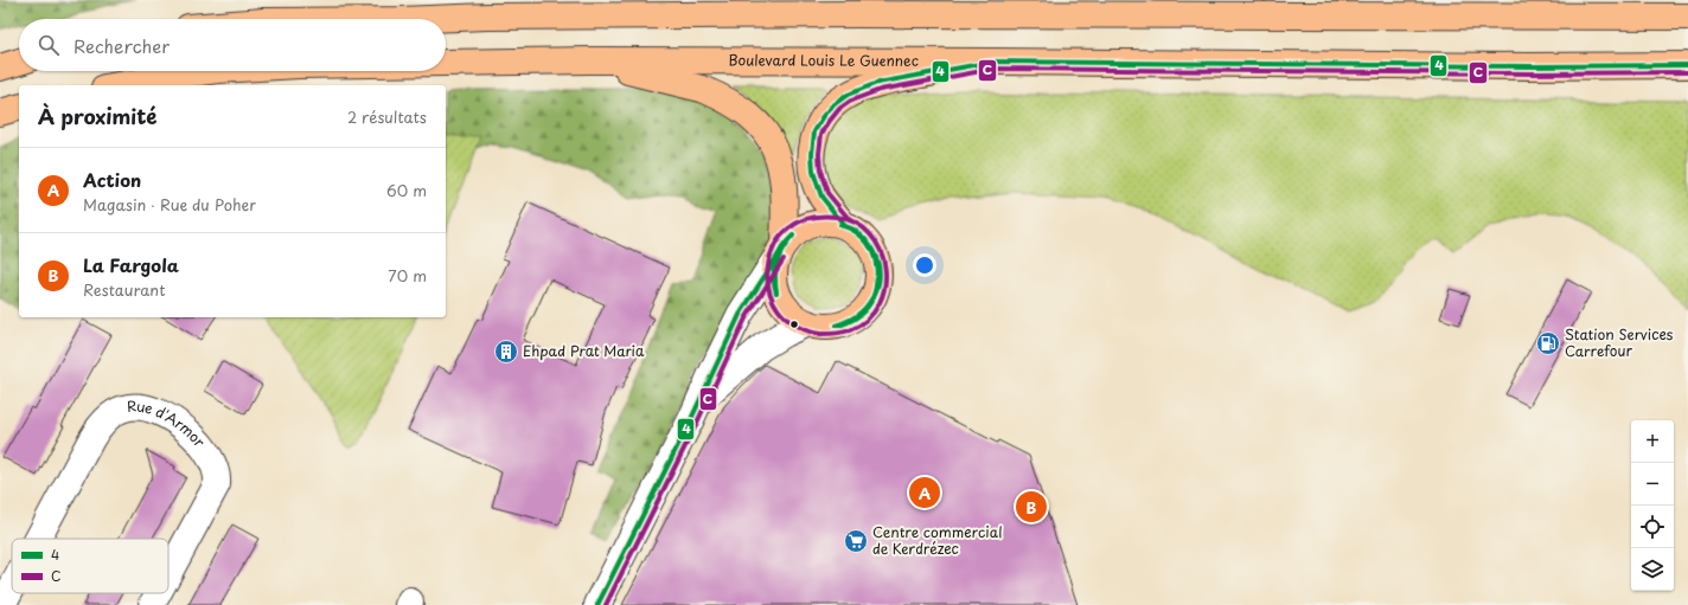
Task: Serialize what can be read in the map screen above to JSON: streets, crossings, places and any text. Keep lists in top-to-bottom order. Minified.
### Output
{"streets":{"main road":["Boulevard Louis Le Guennec"],"street":["Rue d'Armor"]},"places":{"fuel station":["Station Services Carrefour"],"building":["Ehpad Prat Maria"],"supermarket":["Centre commercial de Kerdrézec"]},"lines":["transit line 4","transit line C"],"legend":["4","C"],"page":{"search":"Rechercher","heading":["À proximité","2 résultats"],"list":[{"mark":"A","name":"Action","note":"Magasin · Rue du Poher","value":"60 m"},{"mark":"B","name":"La Fargola","note":"Restaurant","value":"70 m"}],"map_buttons":["+","−"],"pins":["A","B"]}}
